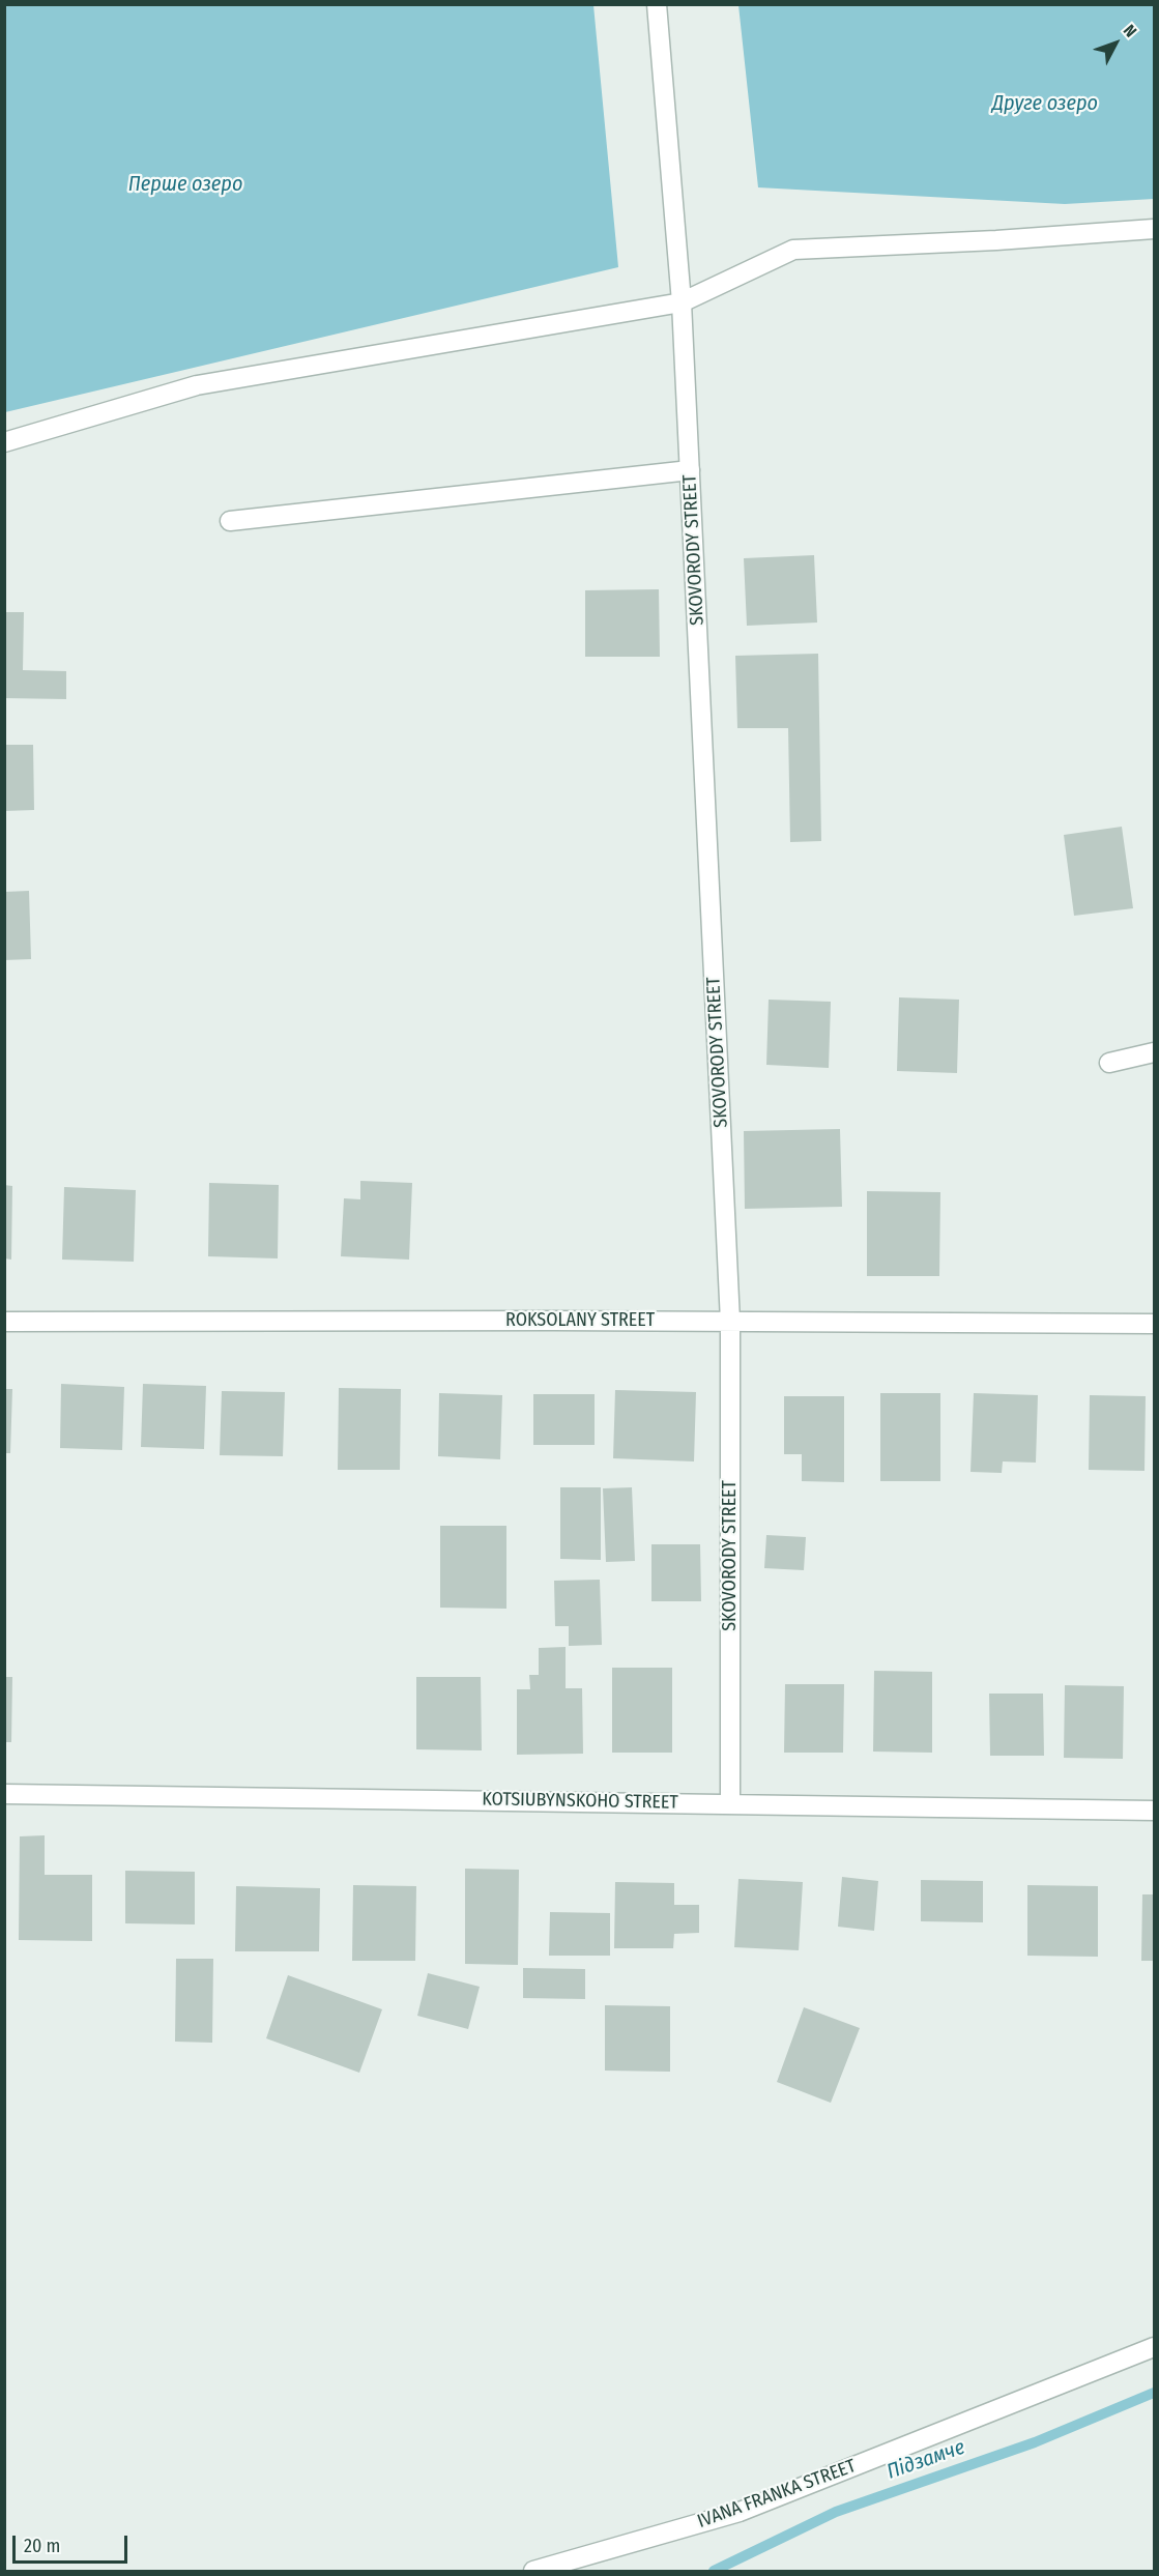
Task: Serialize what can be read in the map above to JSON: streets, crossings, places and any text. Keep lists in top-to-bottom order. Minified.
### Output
{"streets":{"street":["SKOVORODY STREET","ROKSOLANY STREET","KOTSIUBYNSKOHO STREET","IVANA FRANKA STREET"]},"crossings":[["SKOVORODY STREET","ROKSOLANY STREET"],["SKOVORODY STREET","KOTSIUBYNSKOHO STREET"]],"water":["Друге озеро","Перше озеро","Підзамче"],"scale_bar":"20 m","north":"top right"}
